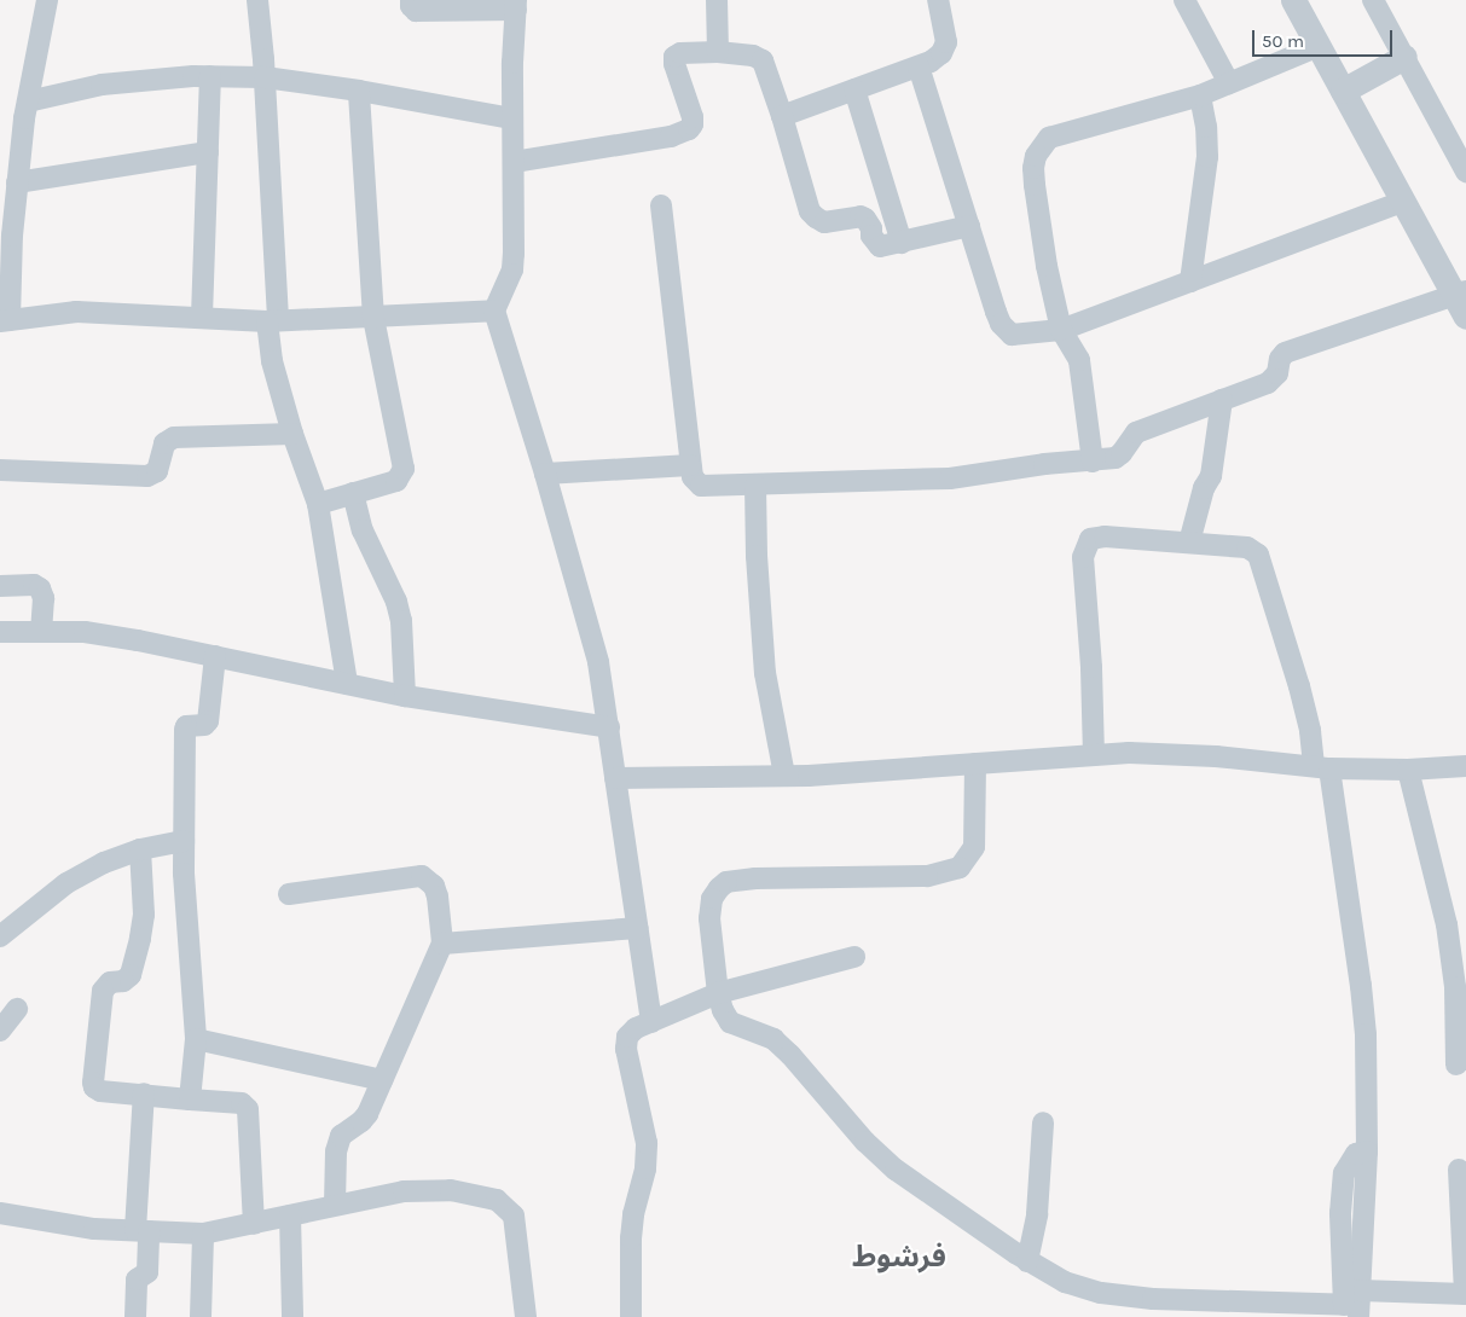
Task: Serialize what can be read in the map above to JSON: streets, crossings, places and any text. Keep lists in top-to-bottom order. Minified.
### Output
{"districts":["فرشوط"],"scale_bar":"50 m"}
